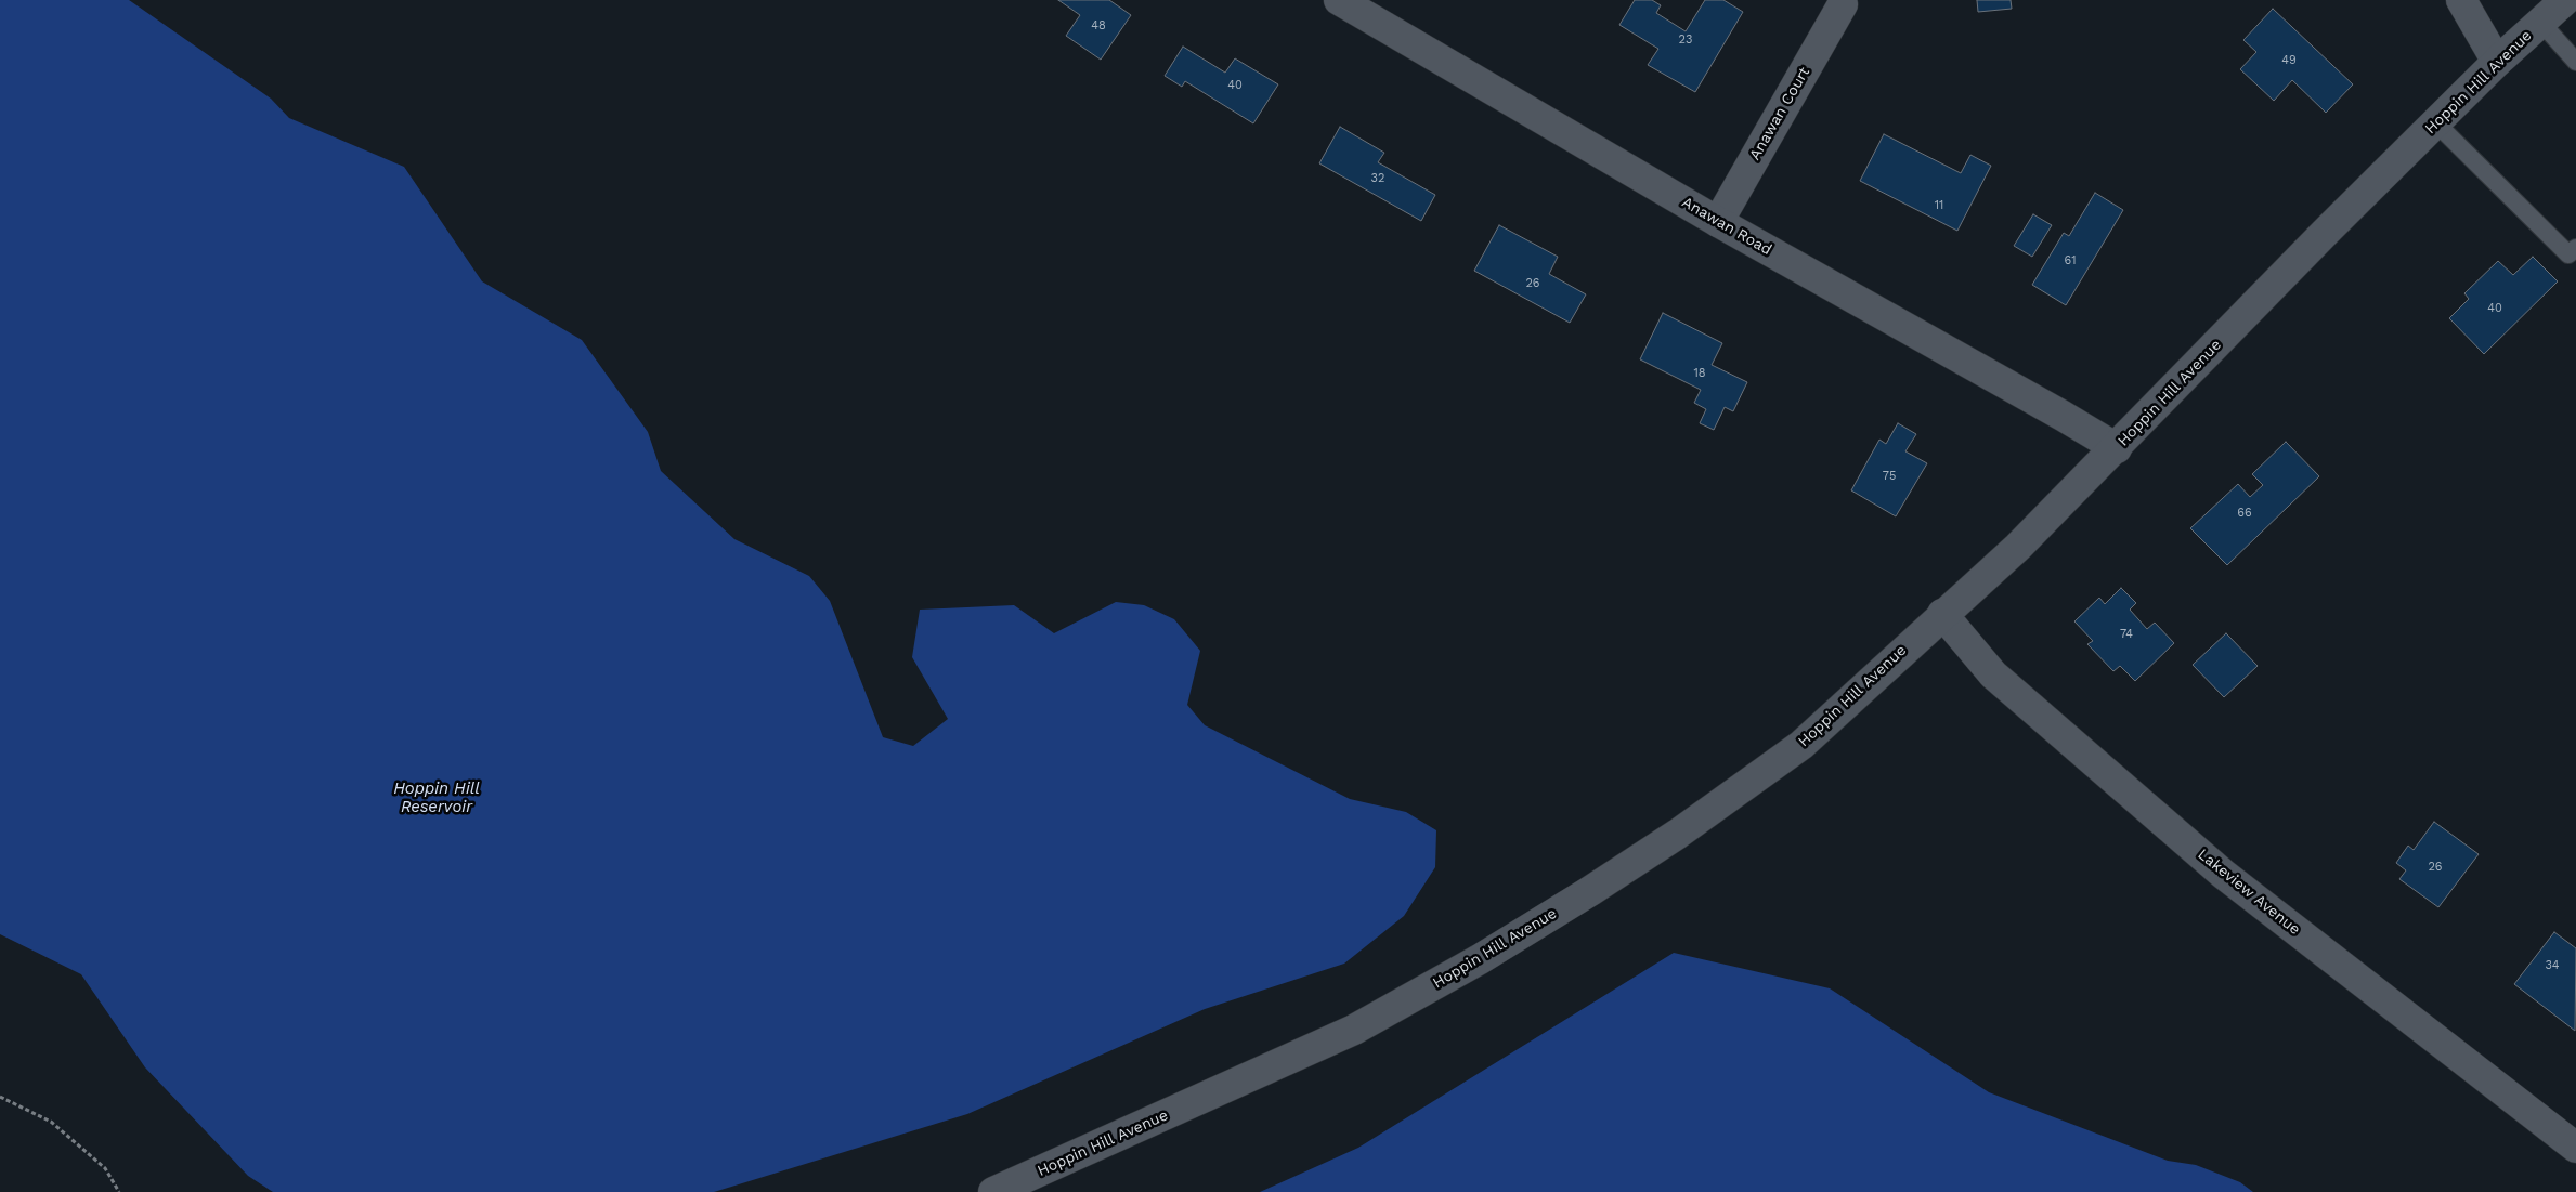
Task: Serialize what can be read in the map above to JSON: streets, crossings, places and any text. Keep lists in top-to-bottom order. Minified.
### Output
{"streets":{"street":["Hoppin Hill Avenue","Anawan Court","Anawan Road","Lakeview Avenue"]},"crossings":[["Hoppin Hill Avenue","Anawan Road"],["Hoppin Hill Avenue","Lakeview Avenue"],["Anawan Court","Anawan Road"]],"water":["Hoppin Hill Reservoir"],"house_numbers":["48","23","49","40","32","11","61","26","40","18","75","66","74","26","34"]}
